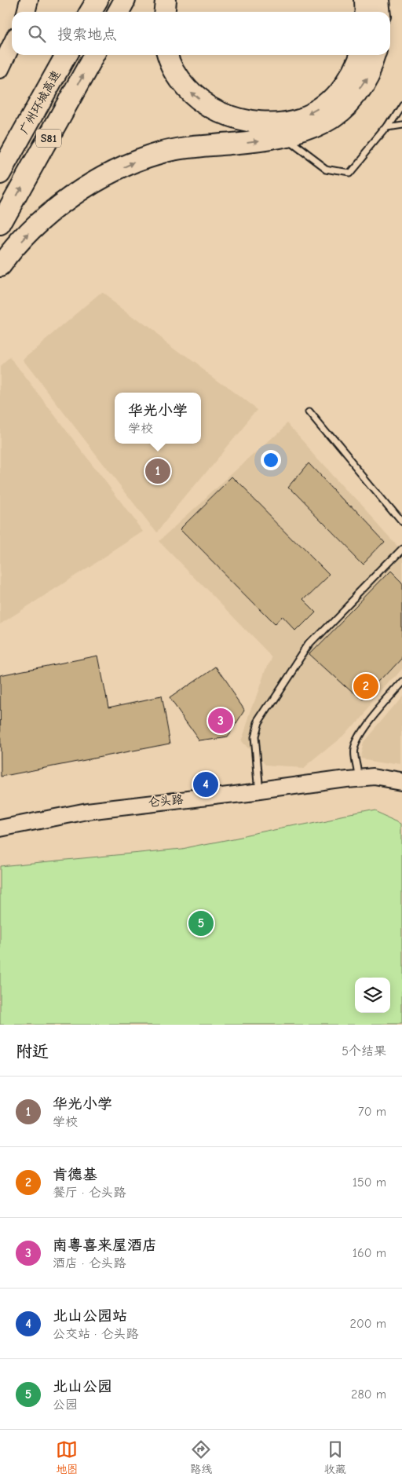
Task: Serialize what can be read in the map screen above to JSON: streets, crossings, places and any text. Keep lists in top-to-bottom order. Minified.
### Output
{"streets":{"highway":["广州环城高速","S81"],"street":["仑头路"]},"page":{"search":"搜索地点","popup":["华光小学","学校"],"pins":["1","2","3","4","5"],"heading":["附近","5个结果"],"list":[{"mark":"1","name":"华光小学","note":"学校","value":"70 m"},{"mark":"2","name":"肯德基","note":"餐厅 · 仑头路","value":"150 m"},{"mark":"3","name":"南粤喜来屋酒店","note":"酒店 · 仑头路","value":"160 m"},{"mark":"4","name":"北山公园站","note":"公交站 · 仑头路","value":"200 m"},{"mark":"5","name":"北山公园","note":"公园","value":"280 m"}],"nav":["地图","路线","收藏"]}}
